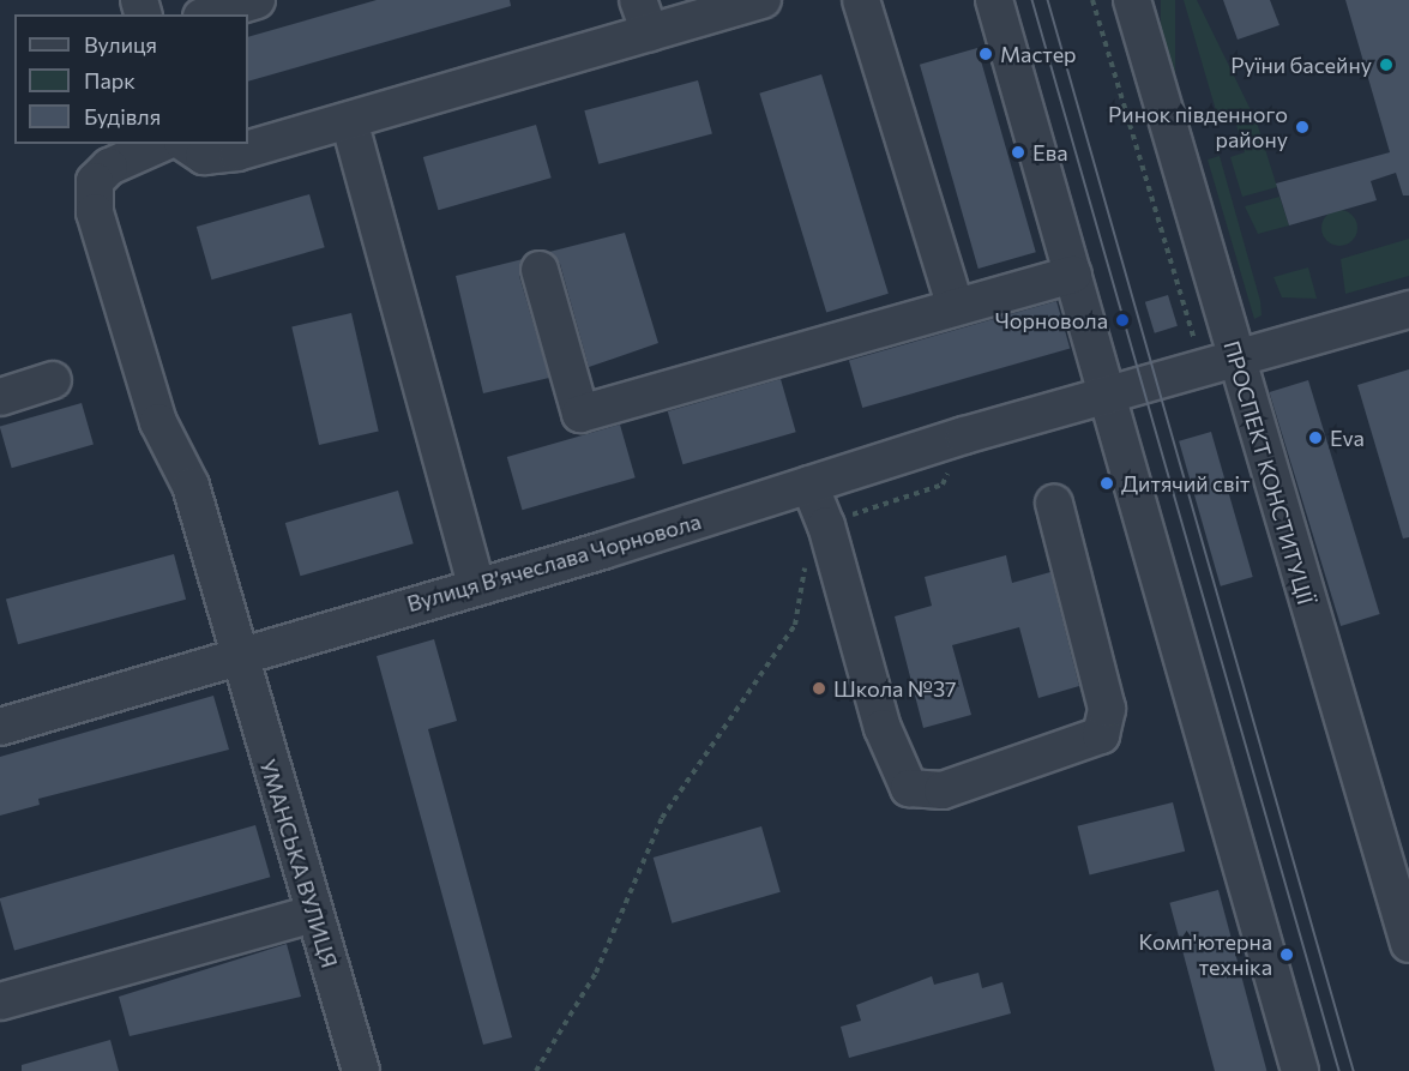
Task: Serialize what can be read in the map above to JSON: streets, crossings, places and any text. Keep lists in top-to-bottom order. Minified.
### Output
{"streets":{"street":["ПРОСПЕКТ КОНСТИТУЦІЇ","Вулиця Вʼячеслава Чорновола","УМАНСЬКА ВУЛИЦЯ"]},"crossings":[["Вулиця Вʼячеслава Чорновола","УМАНСЬКА ВУЛИЦЯ"]],"places":["Мастер","Руїни басейну","Ринок південного району","Ева","Чорновола","Eva","Дитячий світ","Школа №37","Комп'ютерна техніка"],"legend":["Вулиця","Парк","Будівля"]}
